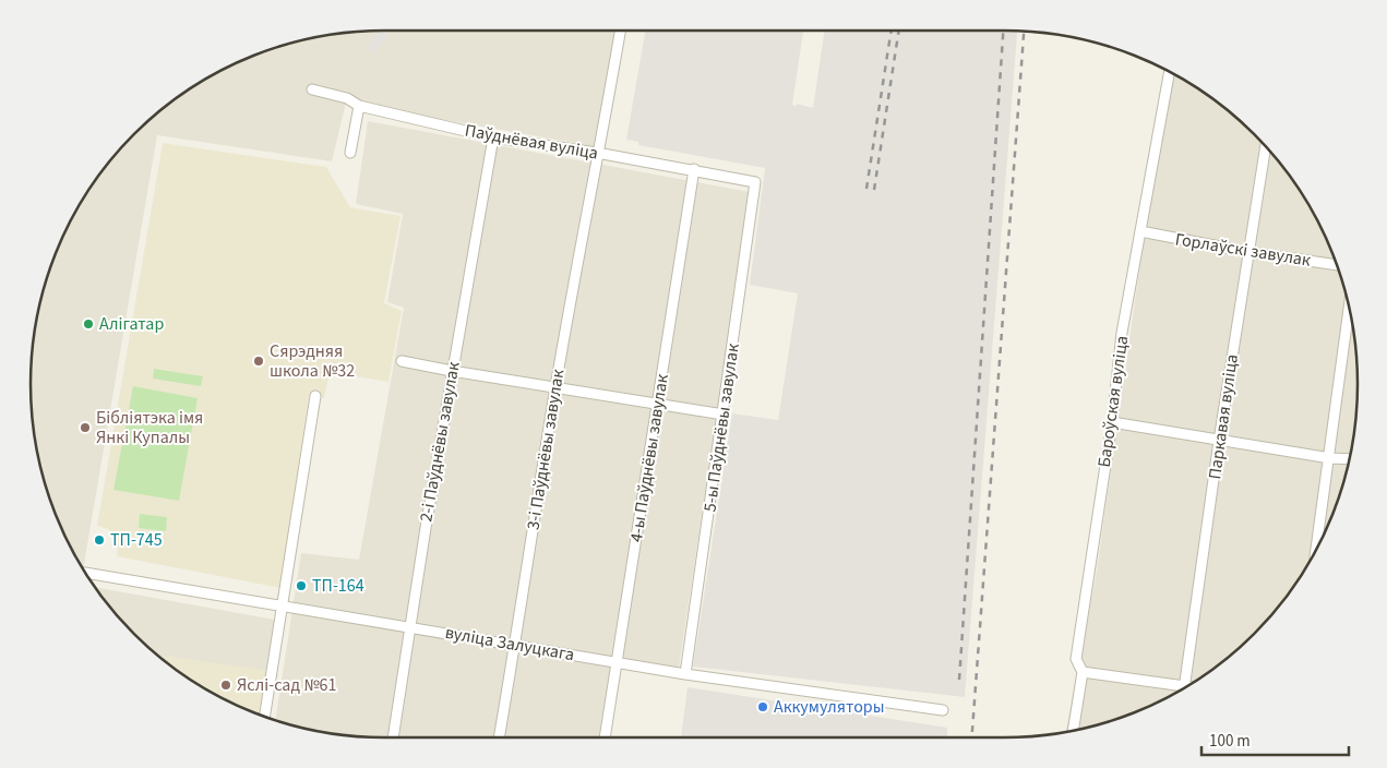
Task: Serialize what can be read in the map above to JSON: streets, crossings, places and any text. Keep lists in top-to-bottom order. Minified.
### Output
{"streets":{"street":["Паўднёвая вуліца","Горлаўскі завулак","Бароўская вуліца","Паркавая вуліца","5-ы Паўднёвы завулак","2-і Паўднёвы завулак","3-і Паўднёвы завулак","4-ы Паўднёвы завулак","вуліца Залуцкага"]},"crossings":[["Паўднёвая вуліца","5-ы Паўднёвы завулак"],["Паўднёвая вуліца","2-і Паўднёвы завулак"],["Паўднёвая вуліца","3-і Паўднёвы завулак"],["Паўднёвая вуліца","4-ы Паўднёвы завулак"],["Горлаўскі завулак","Бароўская вуліца"],["Горлаўскі завулак","Паркавая вуліца"],["5-ы Паўднёвы завулак","вуліца Залуцкага"],["2-і Паўднёвы завулак","вуліца Залуцкага"],["3-і Паўднёвы завулак","вуліца Залуцкага"],["4-ы Паўднёвы завулак","вуліца Залуцкага"]],"places":["Алігатар","Сярэдняя школа №32","Бібліятэка імя Янкі Купалы","ТП-745","ТП-164","Яслі-сад №61","Аккумуляторы"],"scale_bar":"100 m"}
